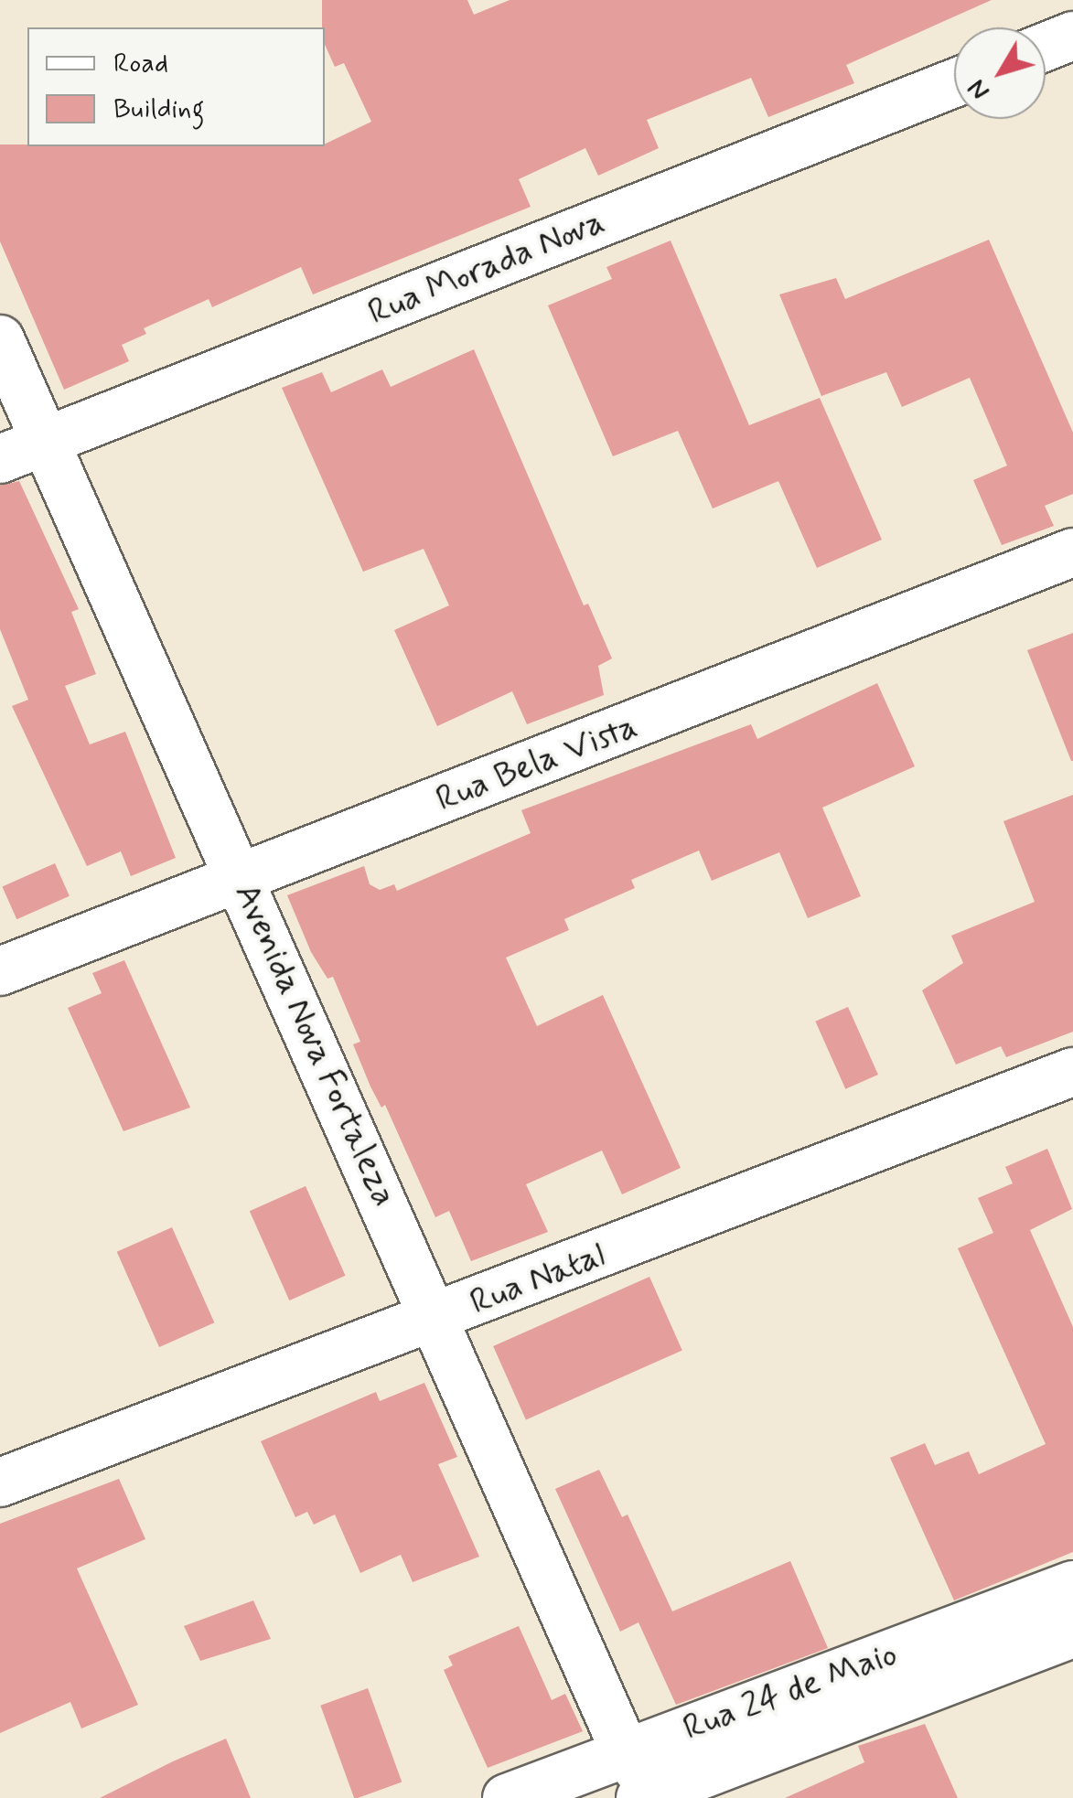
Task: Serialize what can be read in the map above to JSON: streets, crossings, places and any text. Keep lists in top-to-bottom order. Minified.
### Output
{"streets":{"street":["Rua Morada Nova","Rua Bela Vista","Avenida Nova Fortaleza","Rua Natal","Rua 24 de Maio"]},"crossings":[["Rua Morada Nova","Avenida Nova Fortaleza"],["Rua Bela Vista","Avenida Nova Fortaleza"],["Avenida Nova Fortaleza","Rua Natal"],["Avenida Nova Fortaleza","Rua 24 de Maio"]],"legend":["Road","Building"],"north":"bottom left"}
